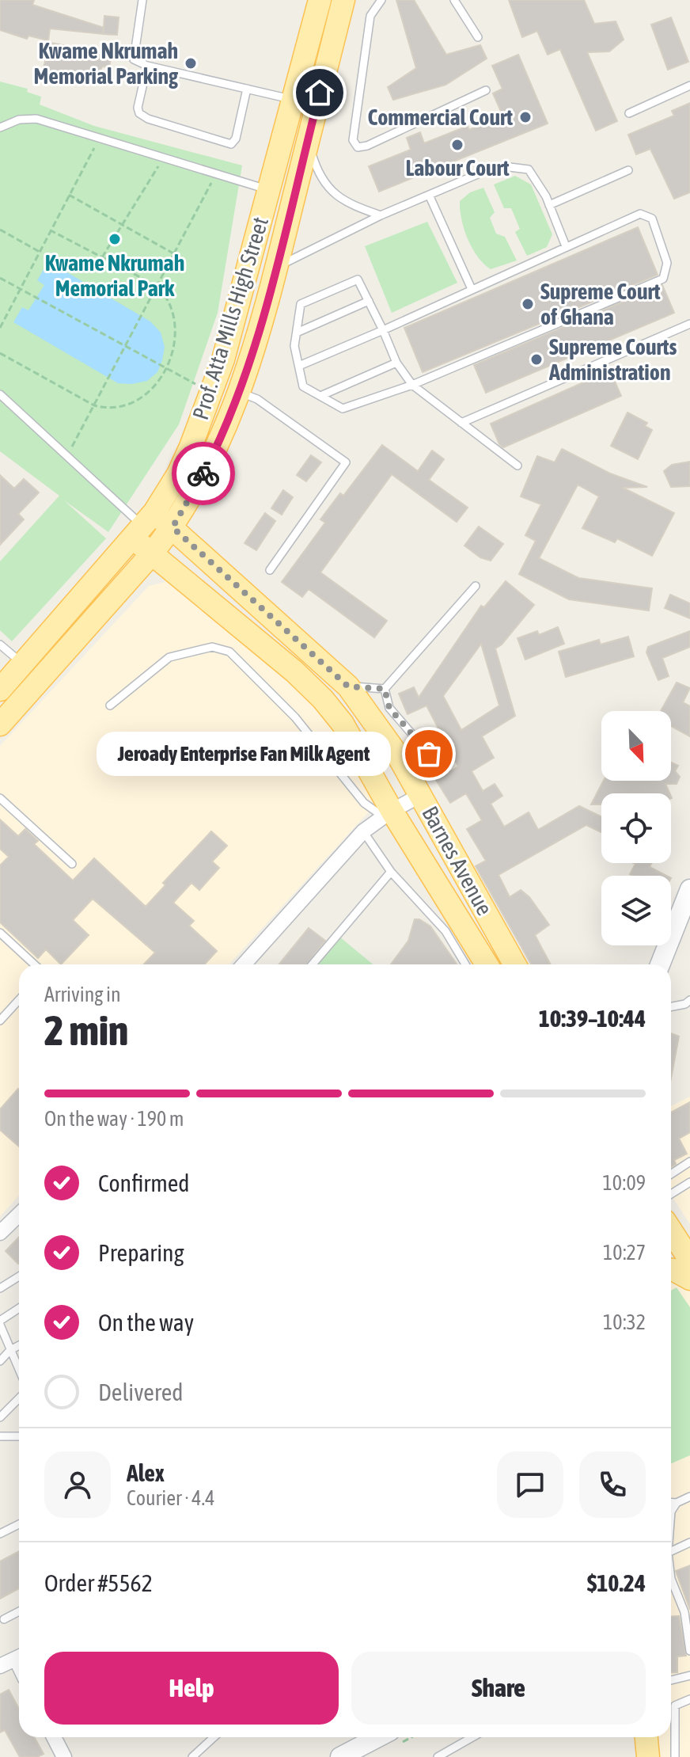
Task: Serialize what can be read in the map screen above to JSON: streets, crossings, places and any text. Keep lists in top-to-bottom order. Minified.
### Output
{"streets":{"main road":["Prof. Atta Mills High Street","Barnes Avenue"]},"crossings":[["Prof. Atta Mills High Street","Barnes Avenue"]],"places":["Kwame Nkrumah Memorial Parking","Commercial Court","Labour Court","Kwame Nkrumah Memorial Park","Supreme Court of Ghana","Supreme Courts Administration","Jeroady Enterprise Fan Milk Agent"],"north":"bottom right","page":{"bubble":"Jeroady Enterprise Fan Milk Agent","heading":["2 min","Arriving in","10:39–10:44"],"panel":["Alex","Courier · 4.4","Order #5562","$10.24"],"bar":"On the way · 190 m","list":[["Confirmed","10:09"],["Preparing","10:27"],["On the way","10:32"],"Delivered"],"buttons":["Help","Share"]}}
